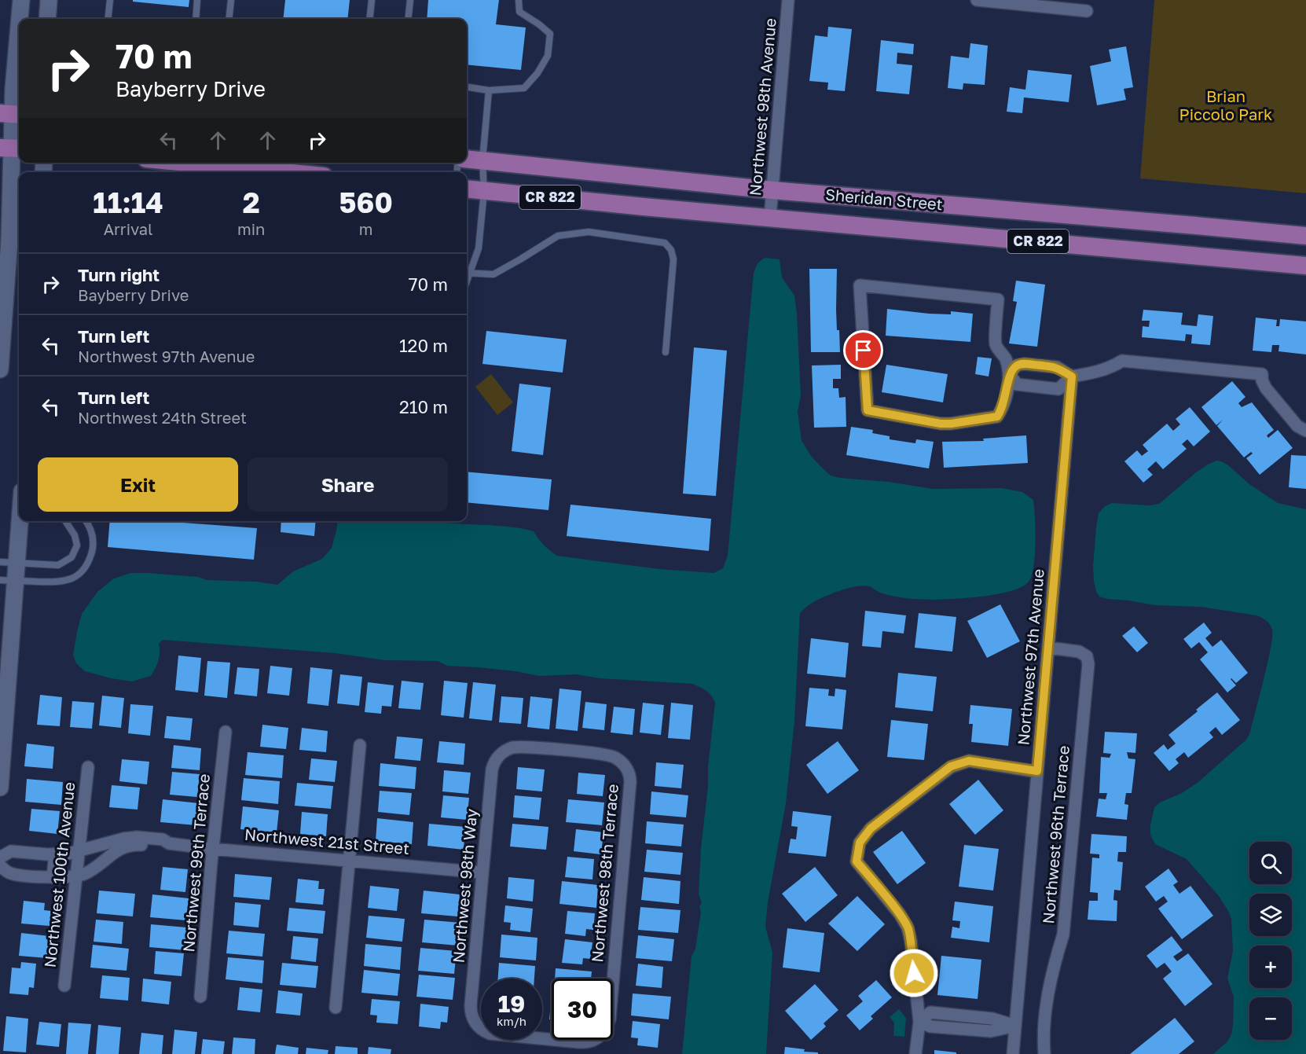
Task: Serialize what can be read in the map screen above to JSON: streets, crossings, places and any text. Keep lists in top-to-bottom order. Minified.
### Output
{"streets":{"main road":["CR 822","Sheridan Street"],"street":["Northwest 98th Avenue","Northwest 97th Avenue","Northwest 96th Terrace","Northwest 21st Street","Northwest 99th Terrace","Northwest 98th Terrace","Northwest 100th Avenue","Northwest 98th Way"]},"crossings":[["Northwest 98th Avenue","Sheridan Street"],["Northwest 97th Avenue","Northwest 96th Terrace"],["Northwest 21st Street","Northwest 99th Terrace"],["Northwest 21st Street","Northwest 100th Avenue"],["Northwest 21st Street","Northwest 98th Way"],["Northwest 98th Terrace","Northwest 98th Way"]],"parks":["Brian Piccolo Park"],"page":{"turn":["70 m","Bayberry Drive"],"eta":["11:14","Arrival","2","min","560","m"],"list":[{"name":"Turn right","note":"Bayberry Drive","value":"70 m"},{"name":"Turn left","note":"Northwest 97th Avenue","value":"120 m"},{"name":"Turn left","note":"Northwest 24th Street","value":"210 m"}],"buttons":["Exit","Share"],"map_buttons":["+","−"],"speed":"19 km/h","limit":"30"}}
